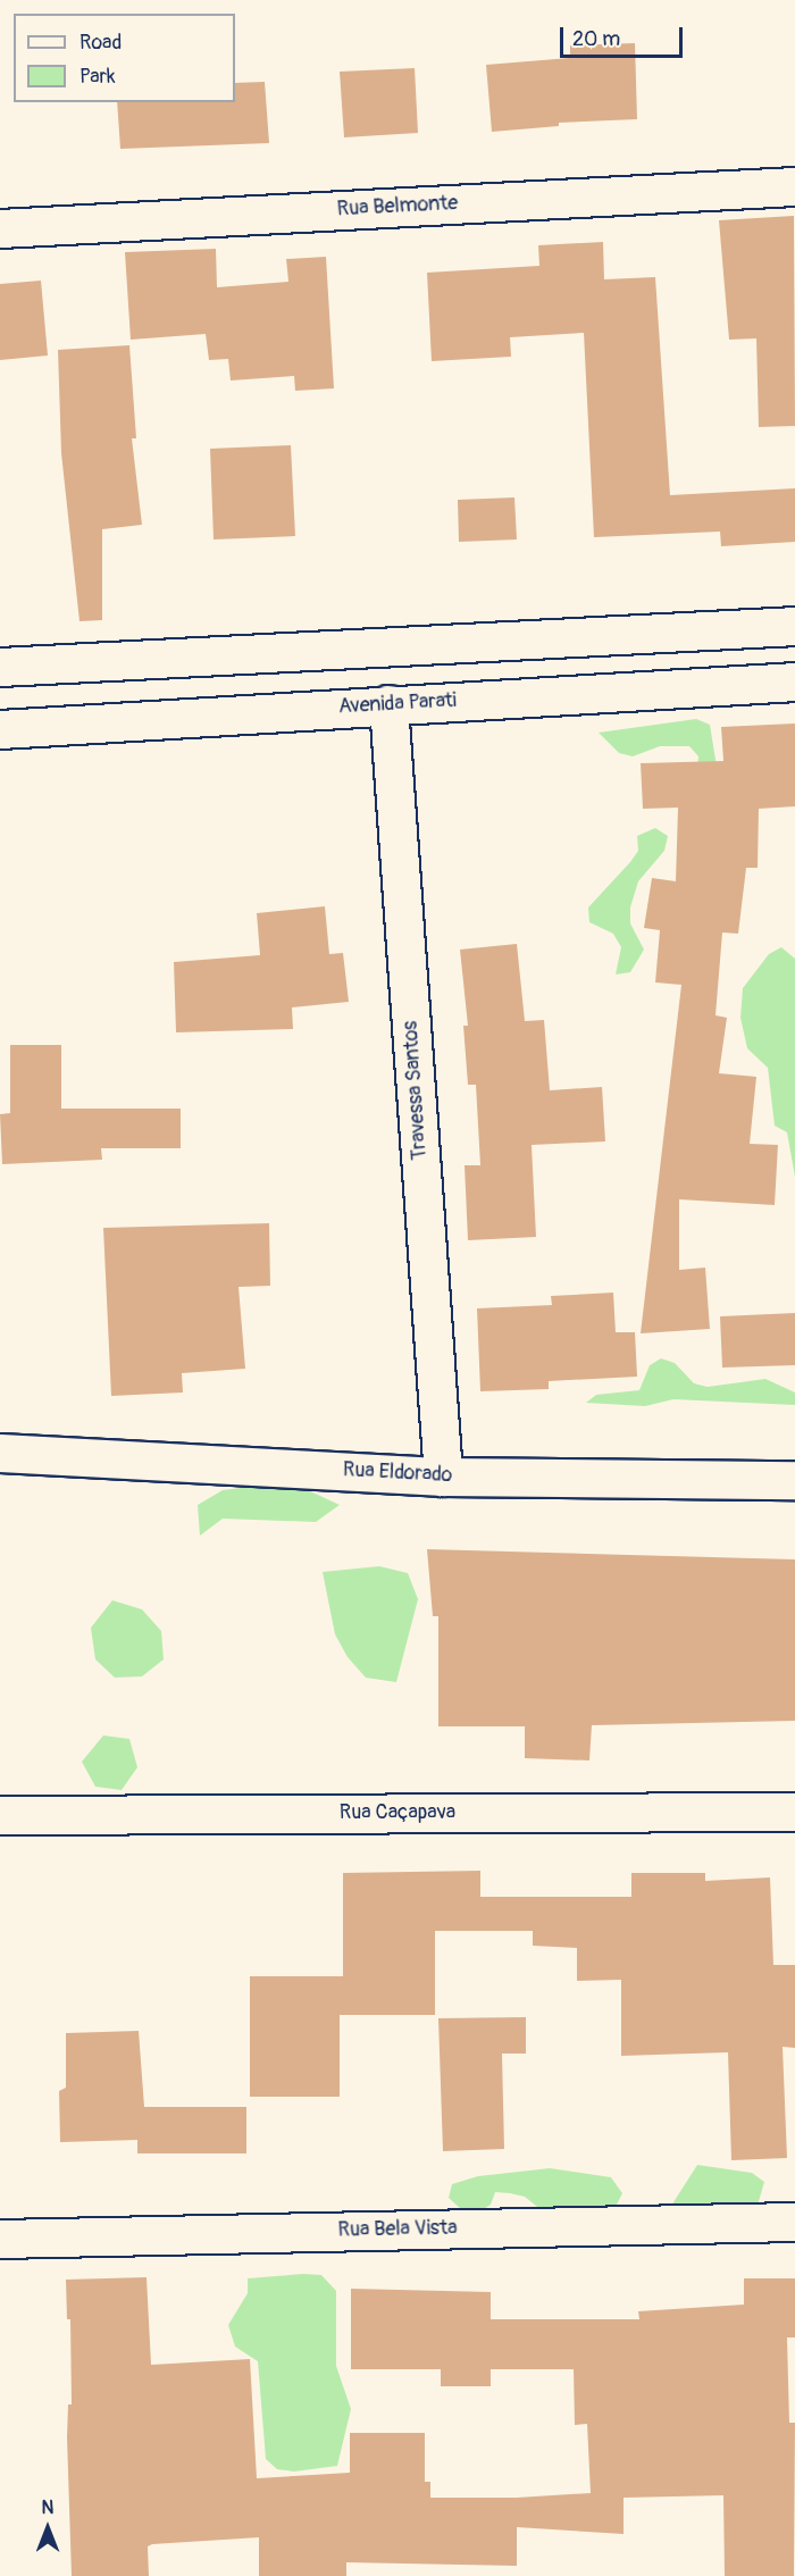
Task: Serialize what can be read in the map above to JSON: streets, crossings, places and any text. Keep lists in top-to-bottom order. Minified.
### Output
{"streets":{"street":["Rua Belmonte","Avenida Parati","Travessa Santos","Rua Eldorado","Rua Caçapava","Rua Bela Vista"]},"crossings":[["Avenida Parati","Travessa Santos"],["Travessa Santos","Rua Eldorado"]],"legend":["Road","Park"],"scale_bar":"20 m","north":"top"}
